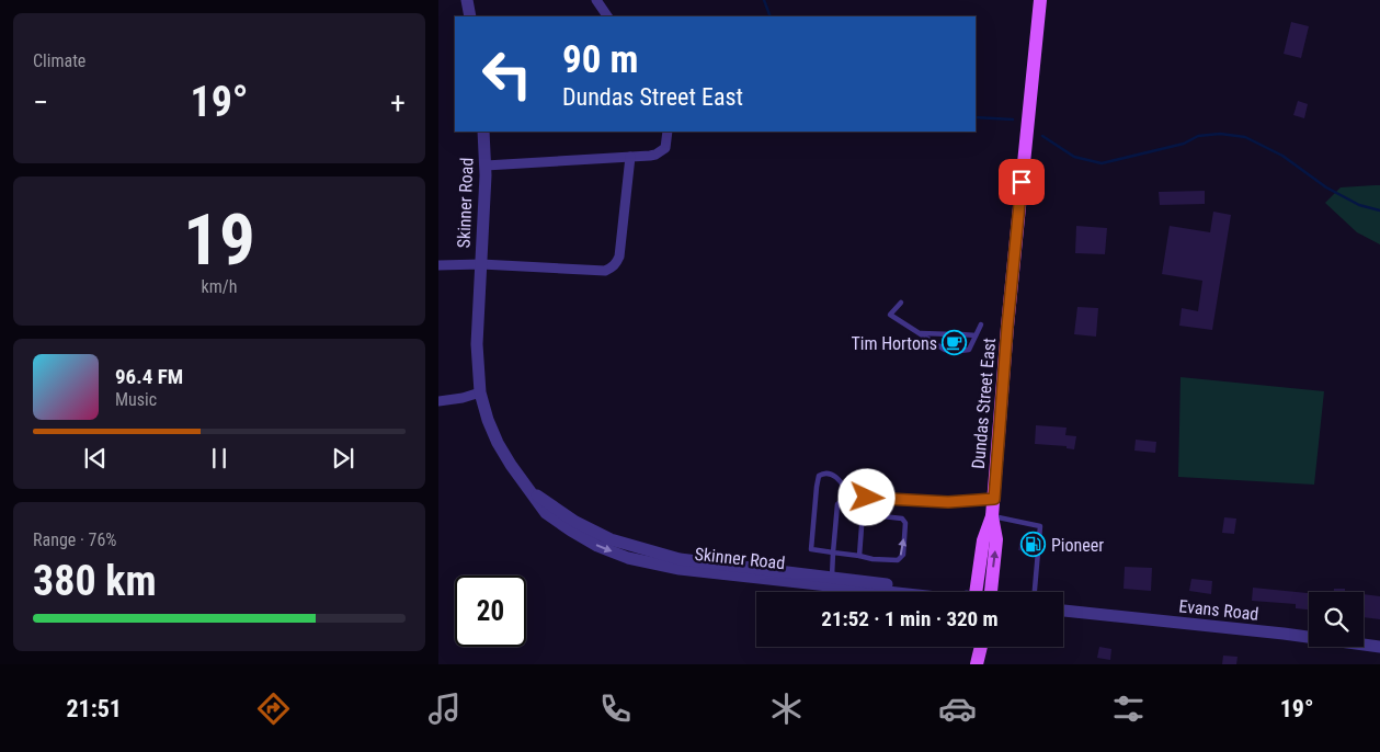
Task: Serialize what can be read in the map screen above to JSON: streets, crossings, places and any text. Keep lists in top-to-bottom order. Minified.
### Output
{"streets":{"main road":["Dundas Street East"],"street":["Skinner Road","Evans Road"]},"places":{"cafe":["Tim Hortons"],"fuel station":["Pioneer"]},"page":{"tile":["Climate",["19","km/h"],["Range · 76%","380 km"]],"turn":["90 m","Dundas Street East"],"heat":["−","19°","+"],"song":["96.4 FM","Music"],"limit":"20","trip":"21:52 · 1 min · 320 m","tabs":["21:51","19°"]}}
